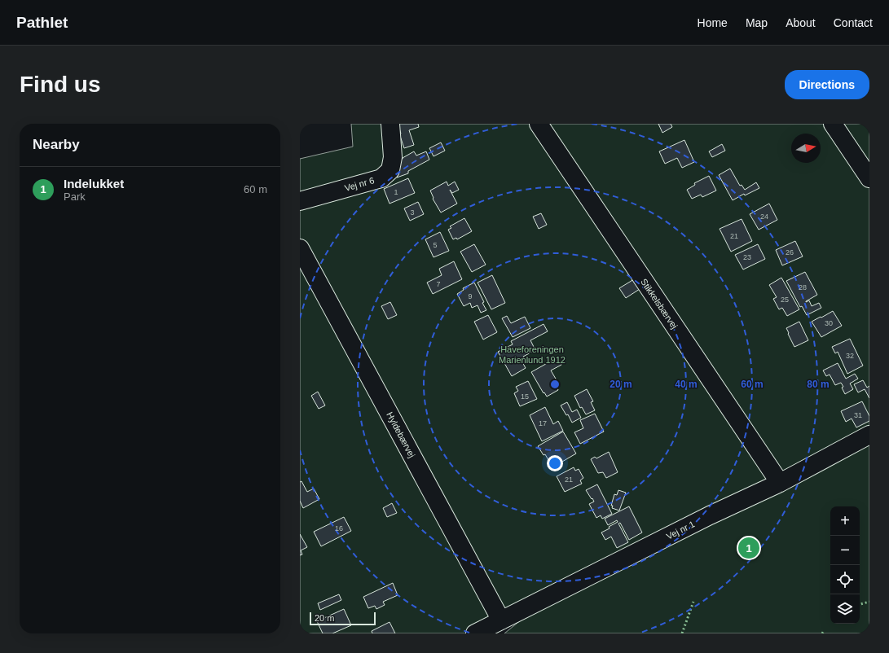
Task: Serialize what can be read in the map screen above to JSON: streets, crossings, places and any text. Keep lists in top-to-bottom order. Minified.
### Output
{"streets":{"lane":["Vej nr 6","Stikkelsbærvej","Hyldebærvej","Vej nr 1"]},"crossings":[["Stikkelsbærvej","Vej nr 1"],["Hyldebærvej","Vej nr 1"]],"parks":["Haveforeningen Marienlund 1912"],"house_numbers":["1","3","24","21","5","26","23","7","28","9","25","30","32","15","31","17","21","16"],"scale_bar":"20 m","north":"right","page":{"header":"Pathlet","nav":["Home","Map","About","Contact"],"buttons":"Directions","title":"Find us","heading":"Nearby","list":[{"mark":"1","name":"Indelukket","note":"Park","value":"60 m"}],"map_buttons":["+","−"],"pins":"1","scale":"20 m"},"rings":["20 m","40 m","60 m","80 m"]}
